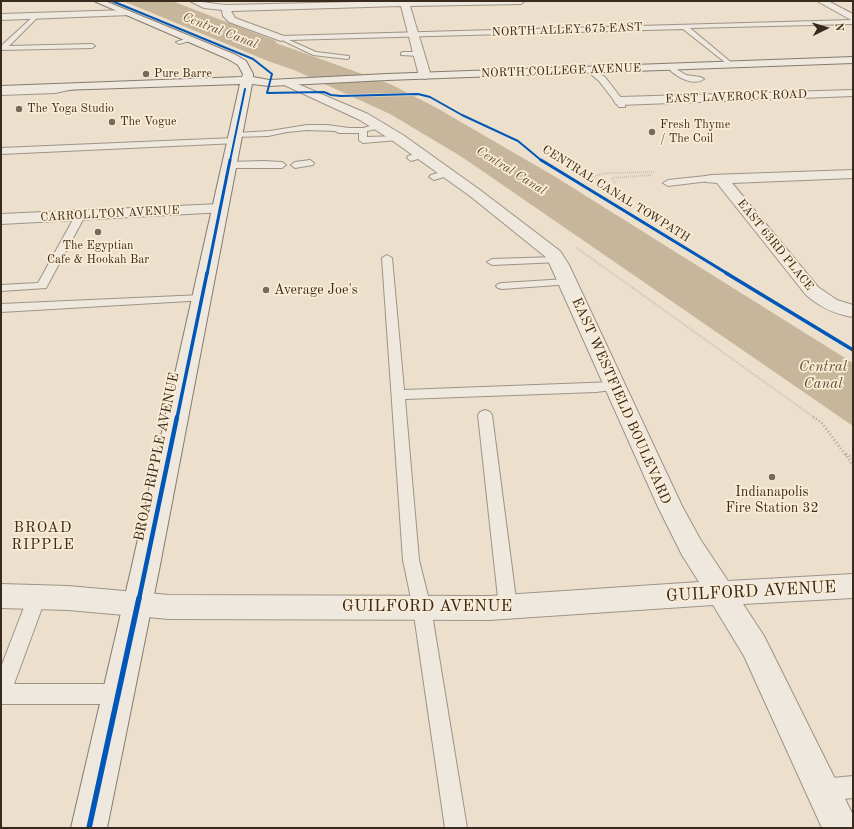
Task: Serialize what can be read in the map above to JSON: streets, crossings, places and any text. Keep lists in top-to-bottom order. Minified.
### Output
{"streets":{"street":["NORTH COLLEGE AVENUE","EAST LAVEROCK ROAD","CARROLLTON AVENUE","EAST 63RD PLACE","EAST WESTFIELD BOULEVARD","BROAD RIPPLE AVENUE","GUILFORD AVENUE"],"lane":["NORTH ALLEY 675 EAST"],"cycle path":["CENTRAL CANAL TOWPATH"]},"crossings":[["NORTH COLLEGE AVENUE","EAST WESTFIELD BOULEVARD"],["NORTH COLLEGE AVENUE","BROAD RIPPLE AVENUE"],["CARROLLTON AVENUE","BROAD RIPPLE AVENUE"],["EAST WESTFIELD BOULEVARD","GUILFORD AVENUE"],["BROAD RIPPLE AVENUE","GUILFORD AVENUE"]],"districts":["BROAD RIPPLE"],"water":["Central Canal"],"places":["Pure Barre","The Yoga Studio","The Vogue","Fresh Thyme / The Coil","The Egyptian Cafe & Hookah Bar","Average Joe's","Indianapolis Fire Station 32"],"north":"right"}
